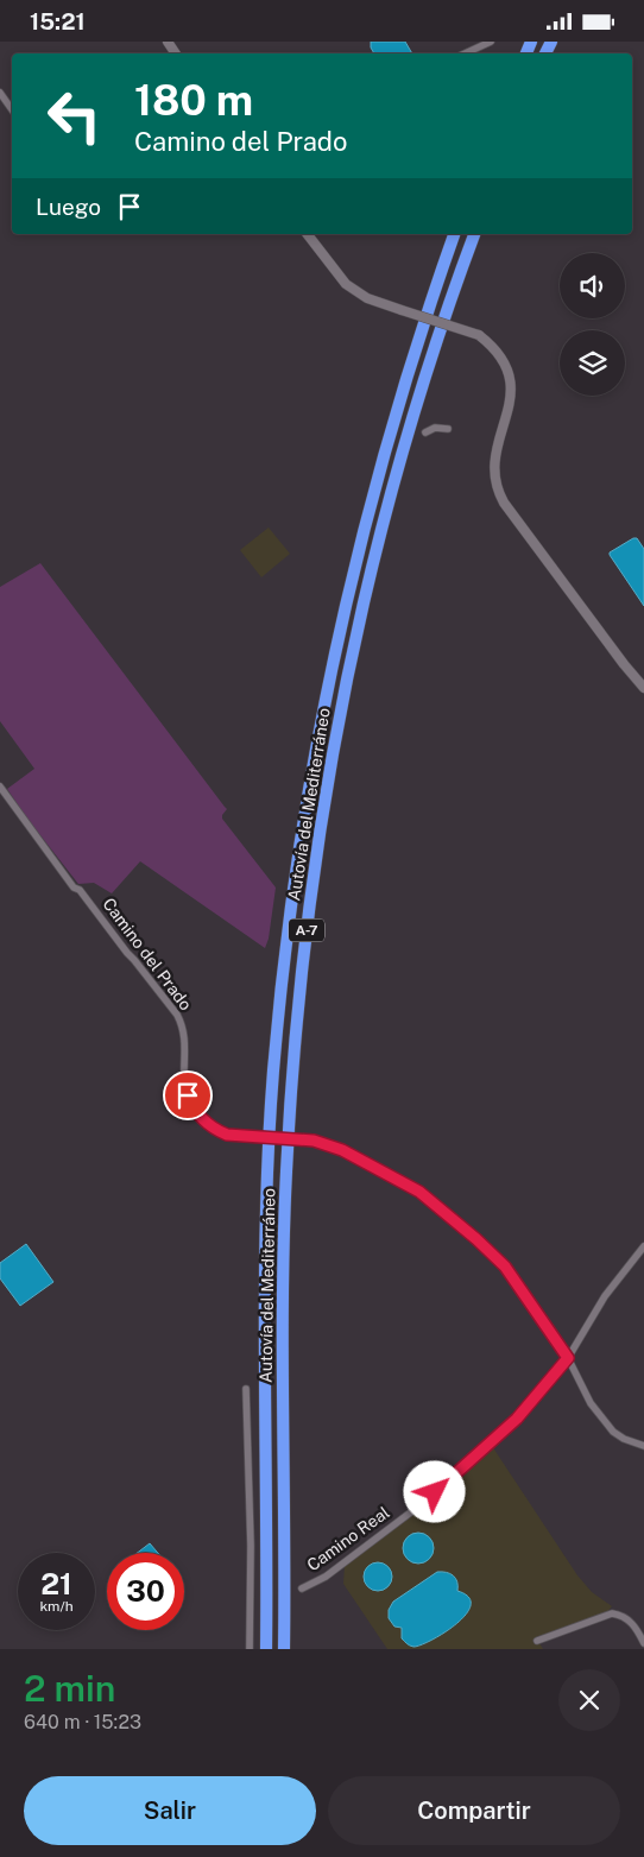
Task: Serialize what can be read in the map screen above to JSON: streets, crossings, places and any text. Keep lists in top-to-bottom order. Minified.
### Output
{"streets":{"highway":["Autovía del Mediterráneo","A-7"],"street":["Camino del Prado","Camino Real"]},"crossings":[["Camino del Prado","Camino Real"]],"page":{"status":"15:21","turn":["180 m","Camino del Prado"],"then":"Luego","speed":"21 km/h","limit":"30","heading":["2 min","640 m · 15:23"],"buttons":["Salir","Compartir"]}}
